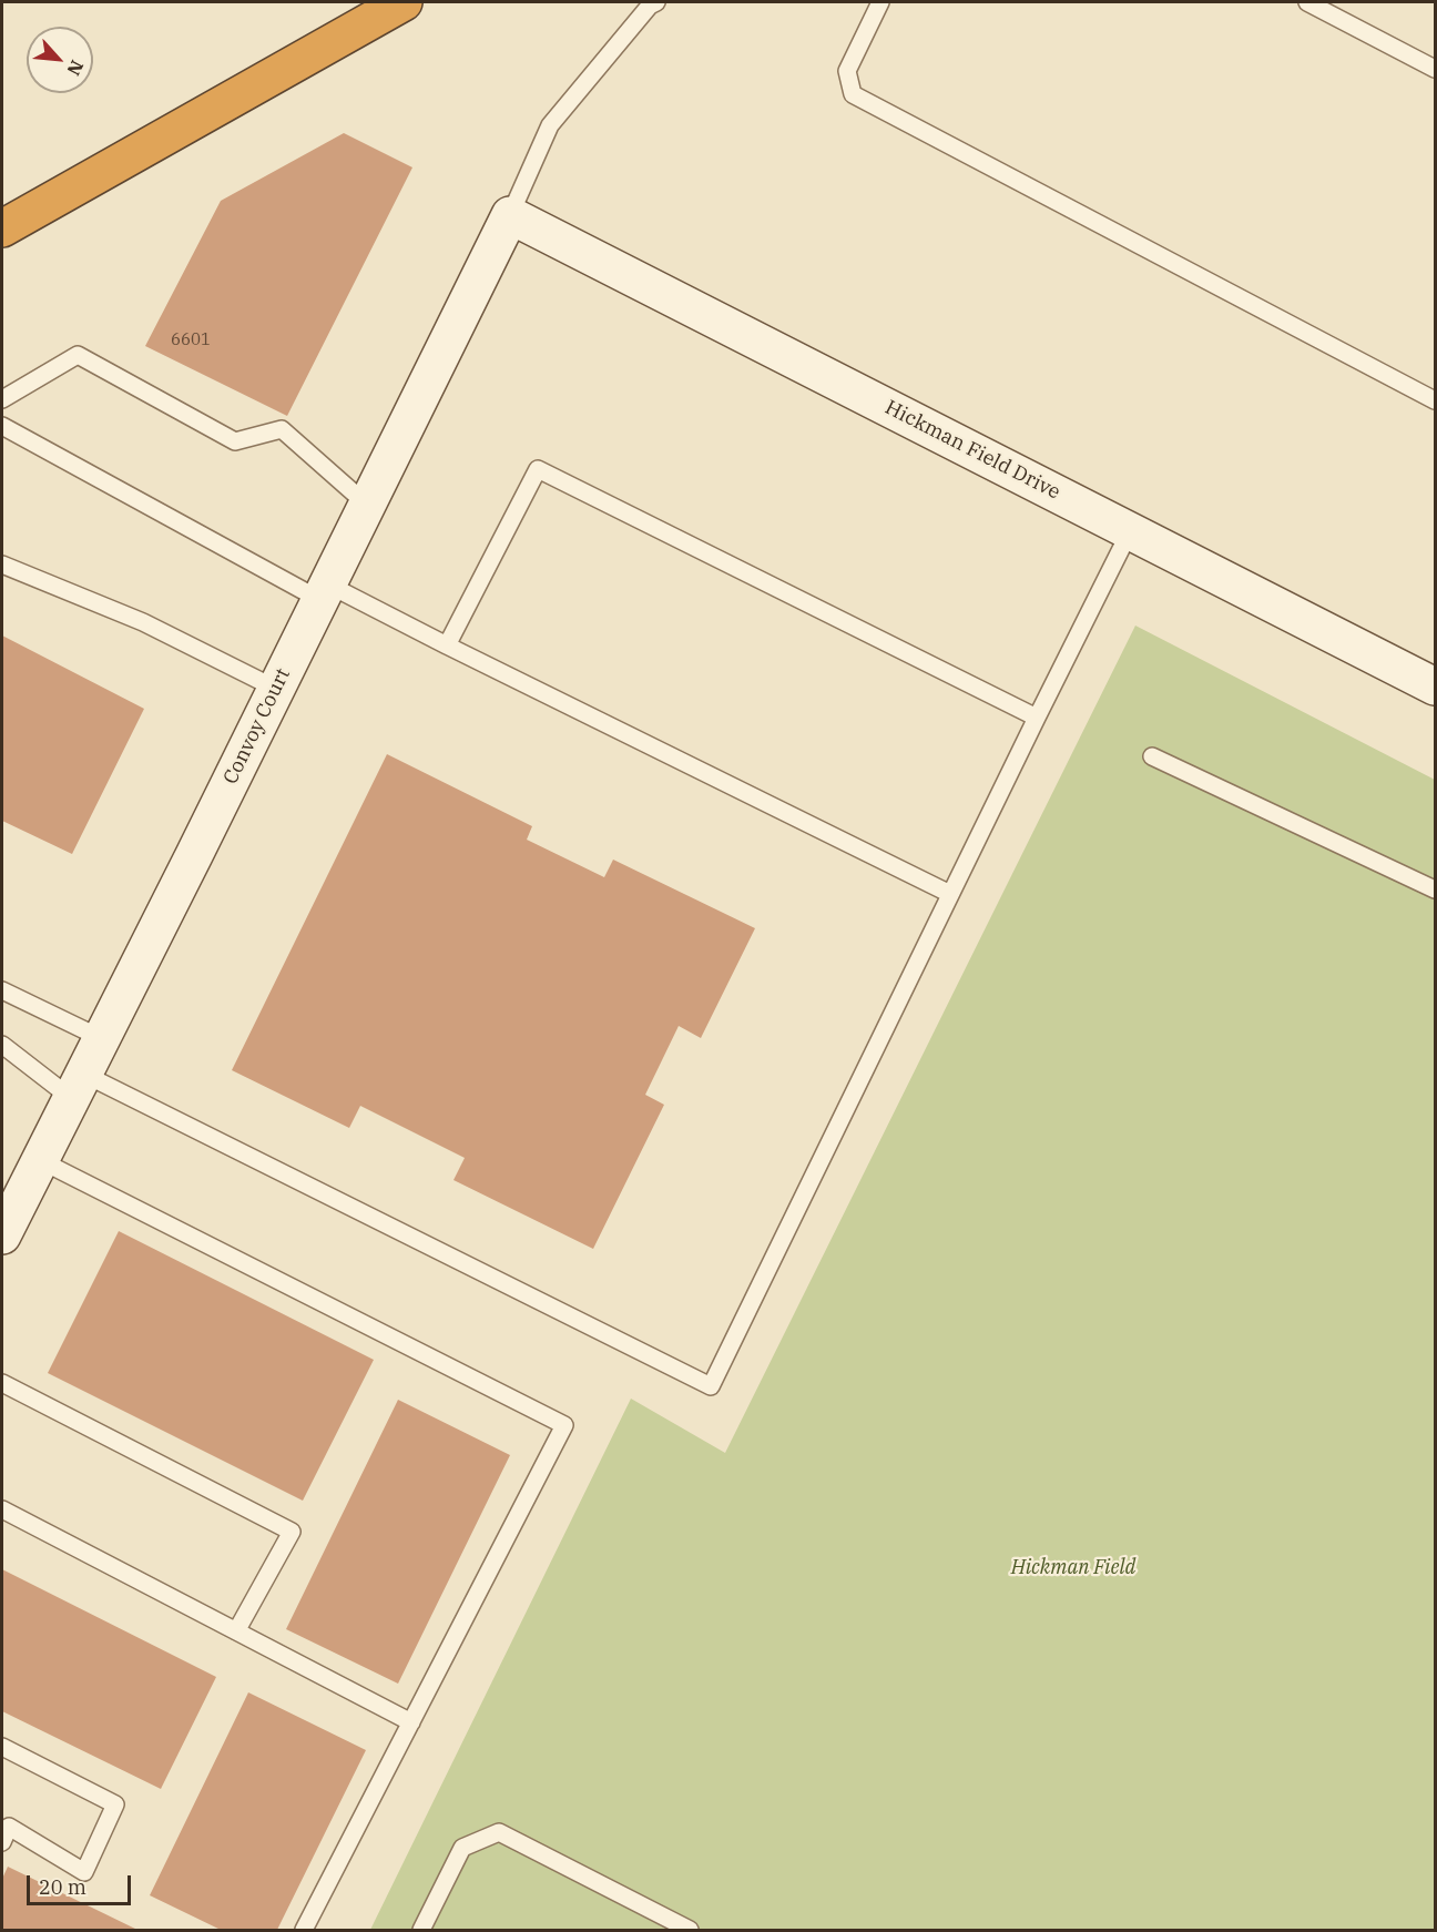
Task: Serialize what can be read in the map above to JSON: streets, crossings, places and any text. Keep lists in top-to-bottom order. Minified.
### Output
{"streets":{"street":["Hickman Field Drive","Convoy Court"]},"crossings":[["Hickman Field Drive","Convoy Court"]],"parks":["Hickman Field"],"house_numbers":["6601"],"scale_bar":"20 m","north":"bottom right"}
